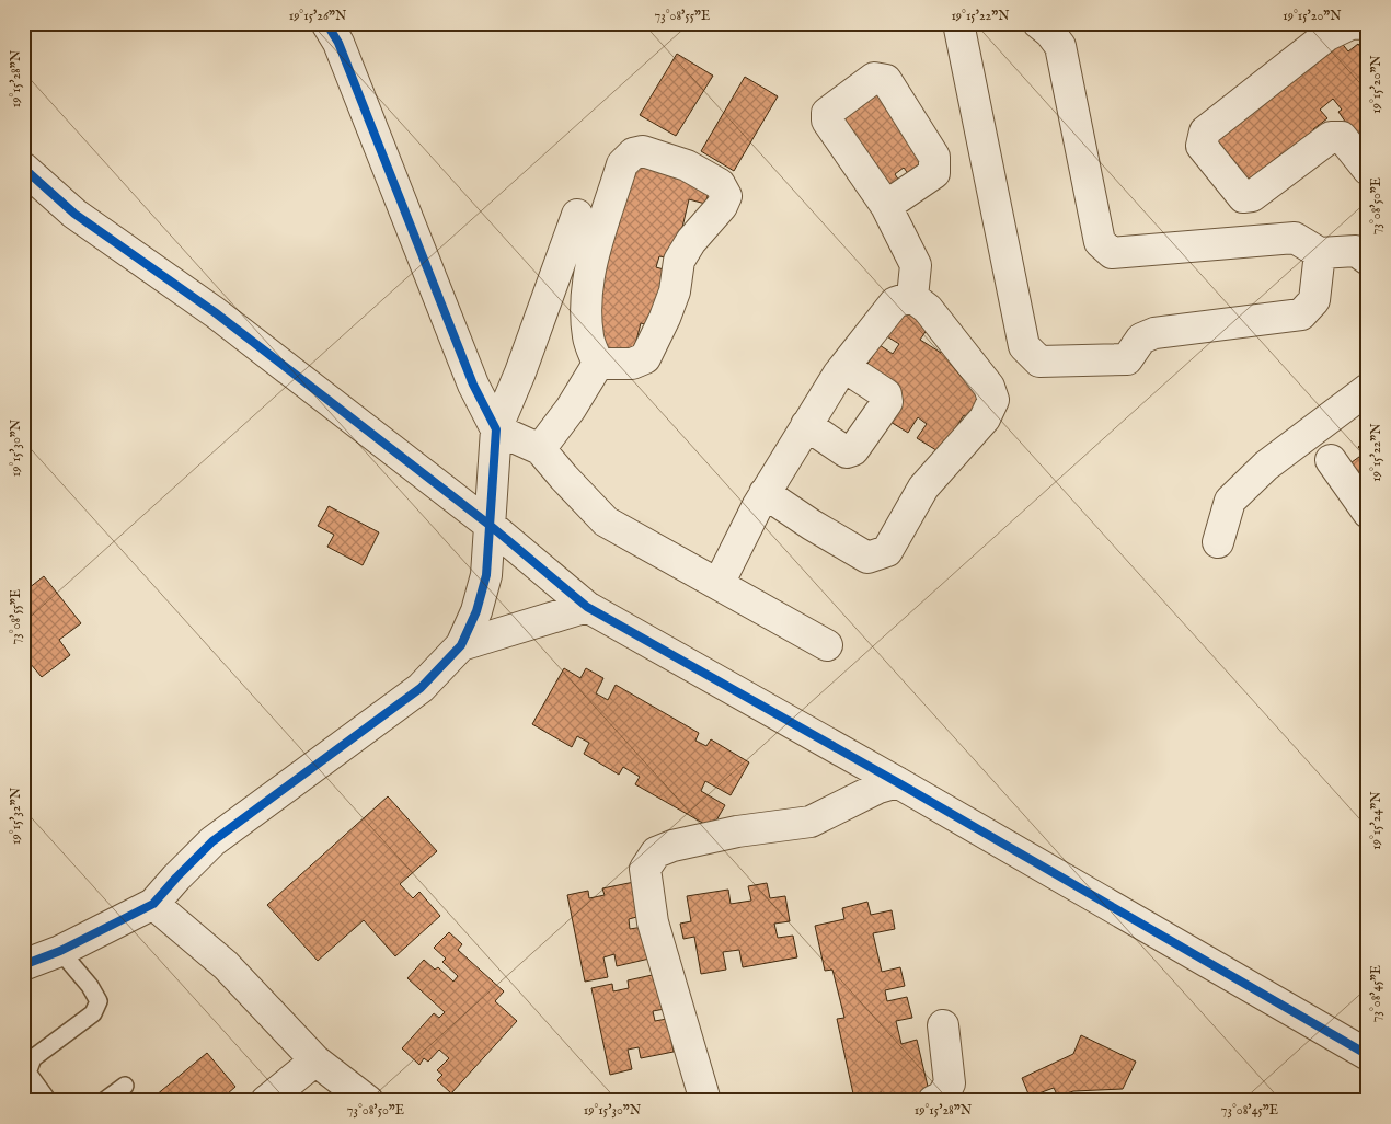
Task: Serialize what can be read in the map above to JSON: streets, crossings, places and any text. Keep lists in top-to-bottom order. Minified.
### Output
{"coordinates":["19°15'26\"N","73°08'55\"E","19°15'22\"N","19°15'20\"N","19°15'28\"N","73°08'50\"E","19°15'30\"N","19°15'32\"N","19°15'24\"N","73°08'45\"E"]}
